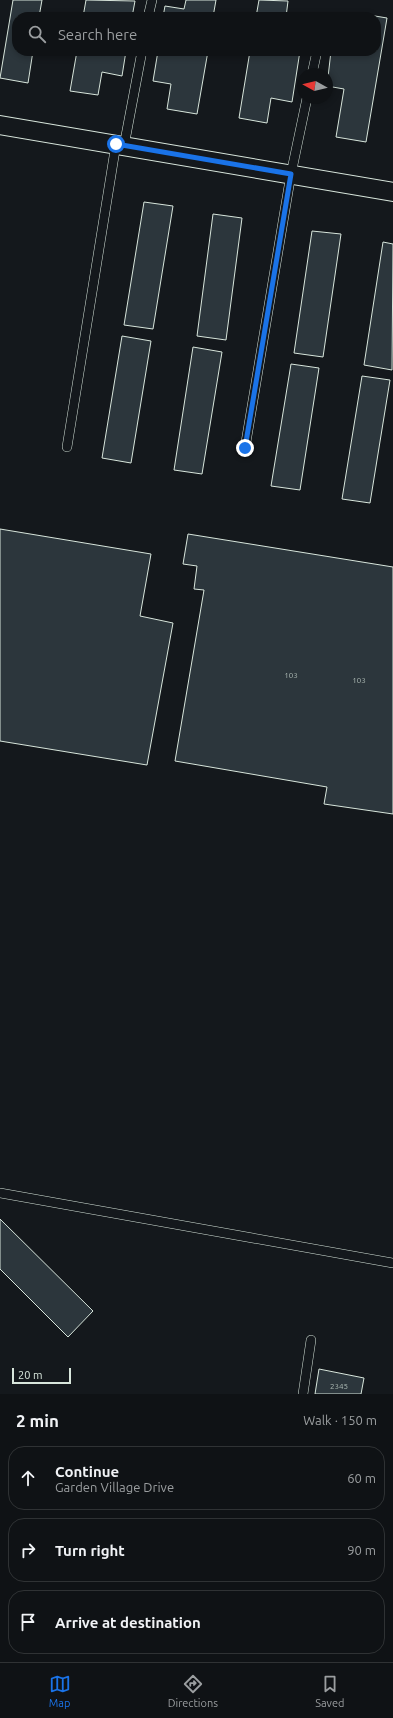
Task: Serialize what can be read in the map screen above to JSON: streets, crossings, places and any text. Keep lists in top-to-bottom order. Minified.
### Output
{"house_numbers":["103","103","2345"],"scale_bar":"20 m","north":"left","page":{"search":"Search here","scale":"20 m","heading":["2 min","Walk · 150 m"],"list":[["Continue","Garden Village Drive","60 m"],["Turn right","90 m"],"Arrive at destination"],"nav":["Map","Directions","Saved"]}}
